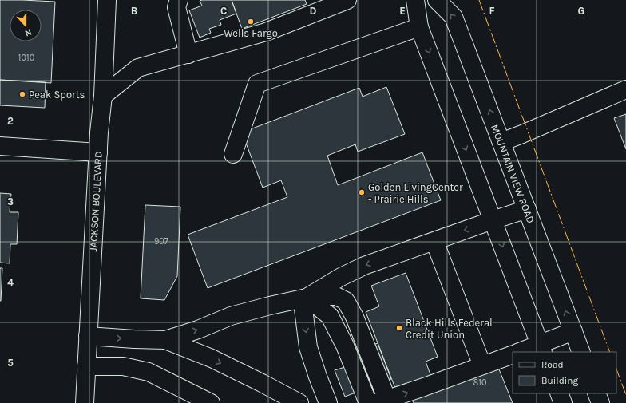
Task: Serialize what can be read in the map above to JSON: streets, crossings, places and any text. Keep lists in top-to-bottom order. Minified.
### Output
{"streets":{"main road":["MOUNTAIN VIEW ROAD","JACKSON BOULEVARD"]},"places":["Wells Fargo","Peak Sports","Golden LivingCenter - Prairie Hills","Black Hills Federal Credit Union"],"house_numbers":["1010","907","810"],"legend":["Road","Building"],"north":"bottom","grid":{"columns":["B","C","D","E","F","G"],"rows":["2","3","4","5"]}}
